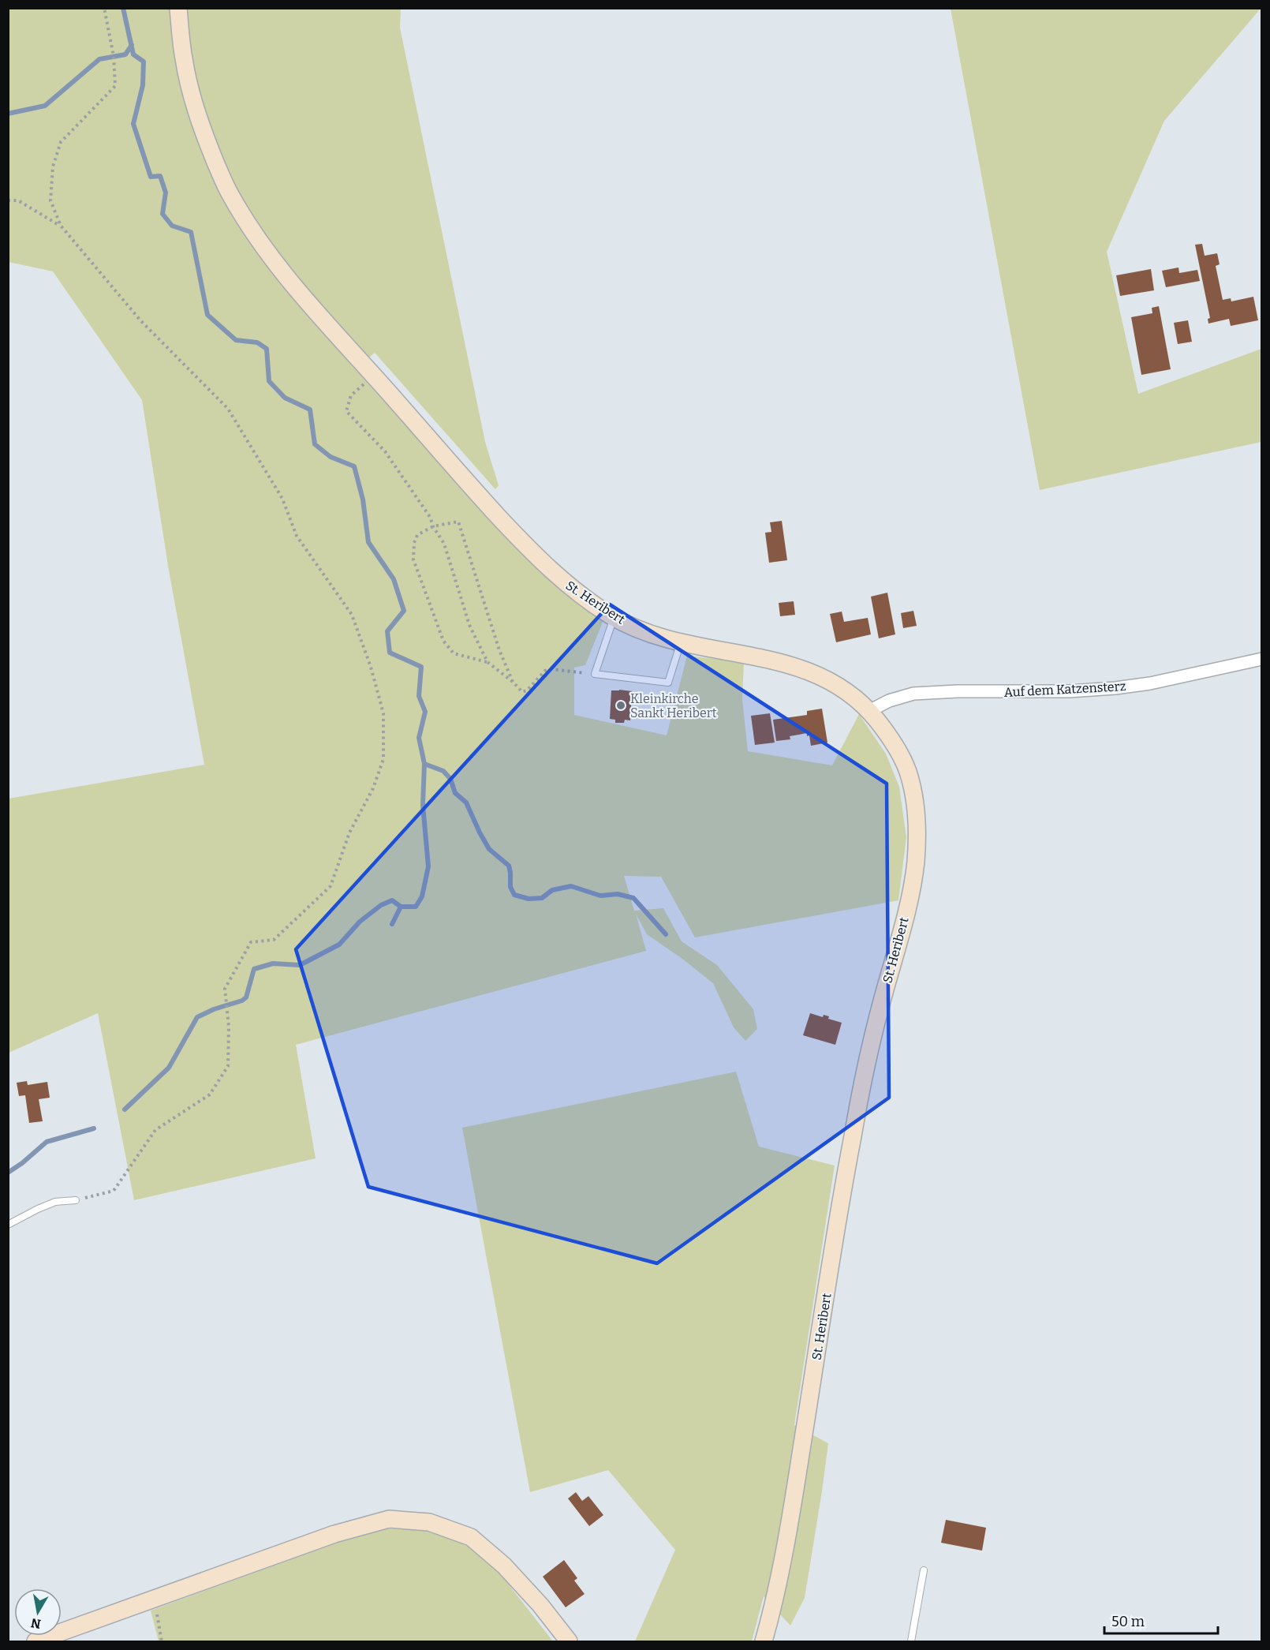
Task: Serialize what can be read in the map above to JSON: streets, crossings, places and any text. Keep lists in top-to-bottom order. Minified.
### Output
{"streets":{"street":["St. Heribert","Auf dem Katzensterz"]},"crossings":[["St. Heribert","Auf dem Katzensterz"]],"places":["Kleinkirche Sankt Heribert"],"scale_bar":"50 m","north":"bottom"}
